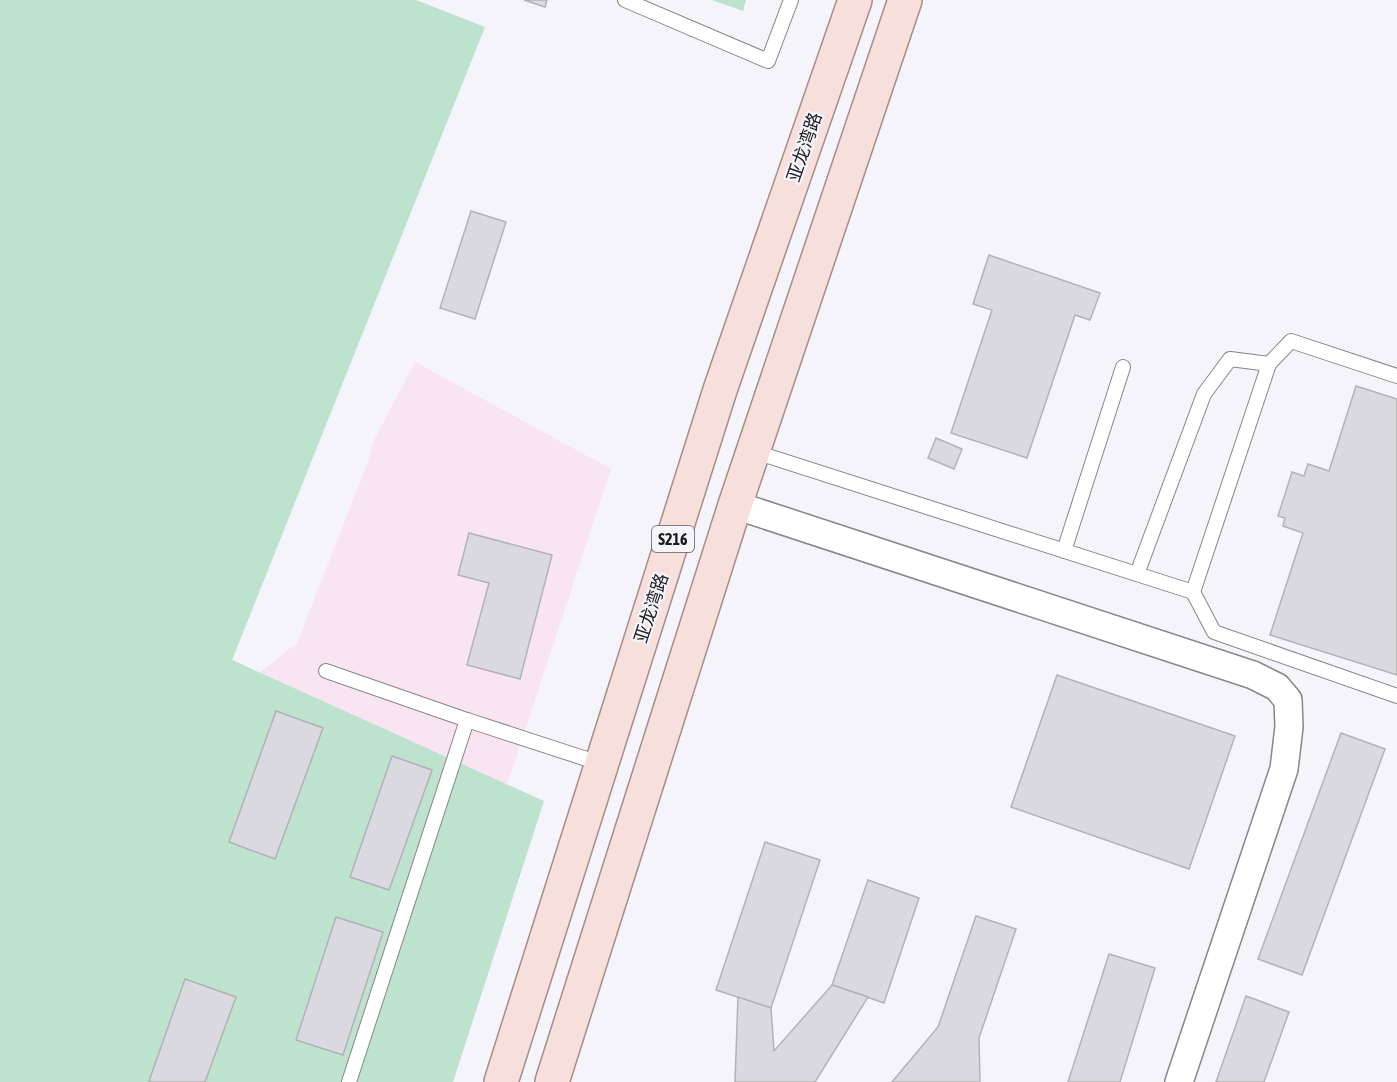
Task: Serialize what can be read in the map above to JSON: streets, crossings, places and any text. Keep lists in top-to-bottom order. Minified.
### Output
{"streets":{"main road":["亚龙湾路","S216"]}}
